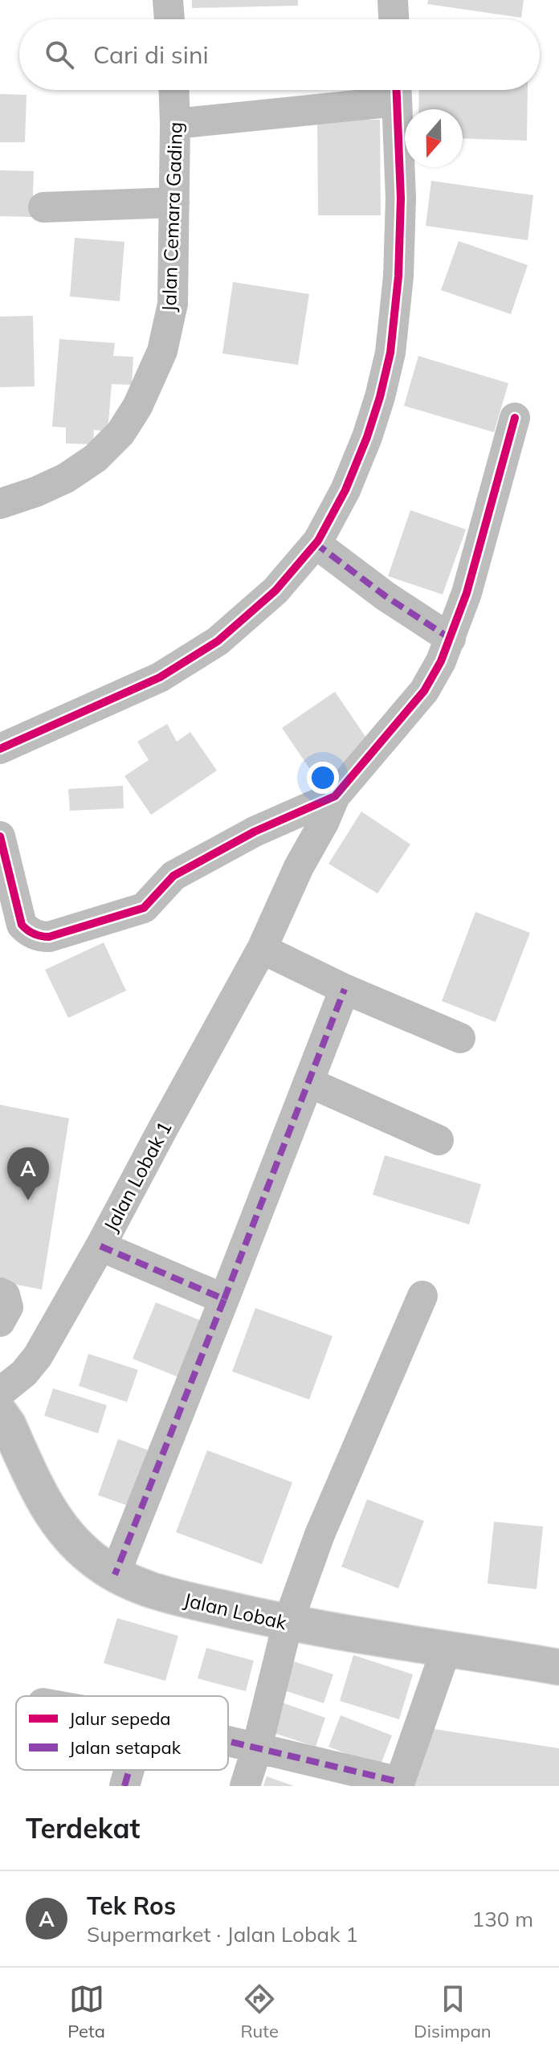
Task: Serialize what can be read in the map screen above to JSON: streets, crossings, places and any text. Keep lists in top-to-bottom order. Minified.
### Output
{"streets":{"main road":["Jalan Lobak"],"street":["Jalan Cemara Gading","Jalan Lobak 1"]},"legend":["Jalur sepeda","Jalan setapak"],"north":"bottom","page":{"search":"Cari di sini","pins":"A","heading":"Terdekat","list":[{"mark":"A","name":"Tek Ros","note":"Supermarket · Jalan Lobak 1","value":"130 m"}],"nav":["Peta","Rute","Disimpan"]}}
